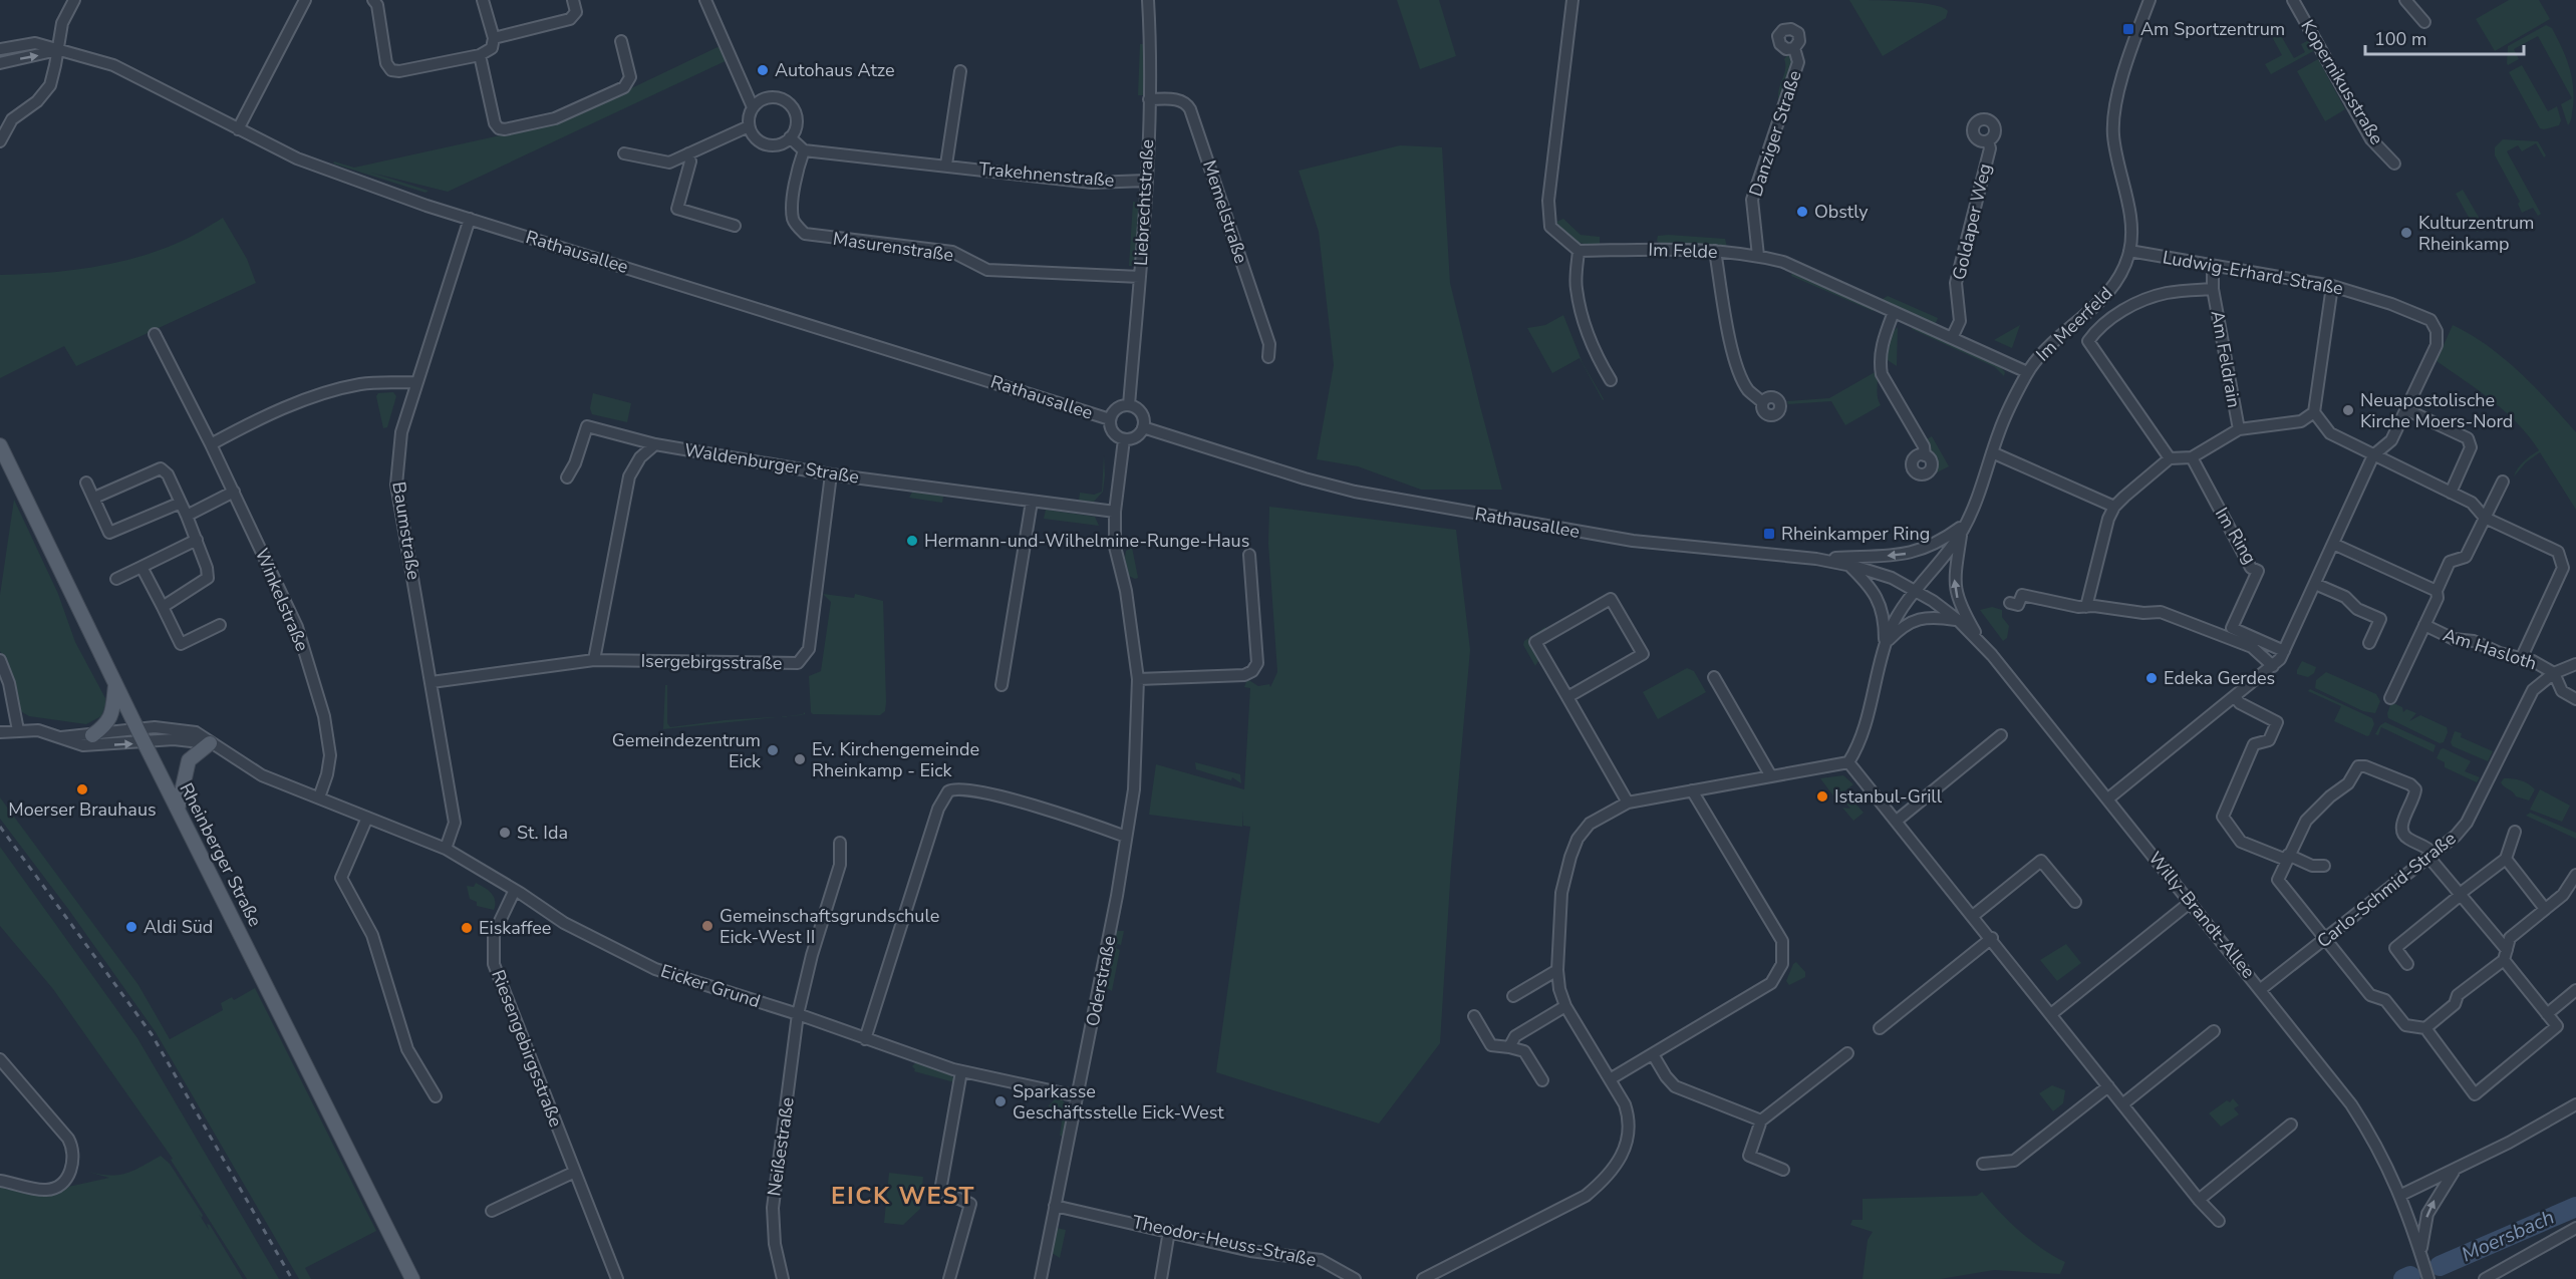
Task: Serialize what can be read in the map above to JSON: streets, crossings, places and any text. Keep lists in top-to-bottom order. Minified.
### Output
{"streets":{"main road":["Rheinberger Straße"],"street":["Kopernikusstraße","Danziger Straße","Trakehnenstraße","Liebrechtstraße","Memelstraße","Goldaper Weg","Masurenstraße","Im Felde","Rathausallee","Ludwig-Erhard-Straße","Im Meerfeld","Am Feldrain","Waldenburger Straße","Baumstraße","Im Ring","Winkelstraße","Am Hasloth","Isergebirgsstraße","Carlo-Schmid-Straße","Willy-Brandt-Allee","Oderstraße","Eicker Grund","Riesengebirgsstraße","Neißestraße","Theodor-Heuss-Straße"]},"crossings":[["Danziger Straße","Im Felde"],["Trakehnenstraße","Liebrechtstraße"],["Trakehnenstraße","Masurenstraße"],["Liebrechtstraße","Memelstraße"],["Liebrechtstraße","Masurenstraße"],["Liebrechtstraße","Rathausallee"],["Liebrechtstraße","Oderstraße"],["Goldaper Weg","Im Felde"],["Im Felde","Im Meerfeld"],["Rathausallee","Im Meerfeld"],["Rathausallee","Baumstraße"],["Rathausallee","Willy-Brandt-Allee"],["Rathausallee","Oderstraße"],["Ludwig-Erhard-Straße","Im Meerfeld"],["Ludwig-Erhard-Straße","Am Feldrain"],["Im Meerfeld","Willy-Brandt-Allee"],["Waldenburger Straße","Isergebirgsstraße"],["Waldenburger Straße","Oderstraße"],["Baumstraße","Isergebirgsstraße"],["Baumstraße","Eicker Grund"],["Winkelstraße","Eicker Grund"],["Am Hasloth","Carlo-Schmid-Straße"],["Rheinberger Straße","Eicker Grund"],["Carlo-Schmid-Straße","Willy-Brandt-Allee"],["Oderstraße","Eicker Grund"],["Oderstraße","Theodor-Heuss-Straße"],["Eicker Grund","Riesengebirgsstraße"],["Eicker Grund","Neißestraße"]],"districts":["EICK WEST"],"water":["Moersbach"],"places":{"transit":["Am Sportzentrum","Rheinkamper Ring"],"other":["Autohaus Atze","Obstly","Kulturzentrum Rheinkamp","Neuapostolische Kirche Moers-Nord","Hermann-und-Wilhelmine-Runge-Haus","Edeka Gerdes","Gemeindezentrum Eick","Ev. Kirchengemeinde Rheinkamp - Eick","Moerser Brauhaus","Istanbul-Grill","St. Ida","Gemeinschaftsgrundschule Eick-West II","Aldi Süd","Eiskaffee","Sparkasse Geschäftsstelle Eick-West"]},"scale_bar":"100 m"}
